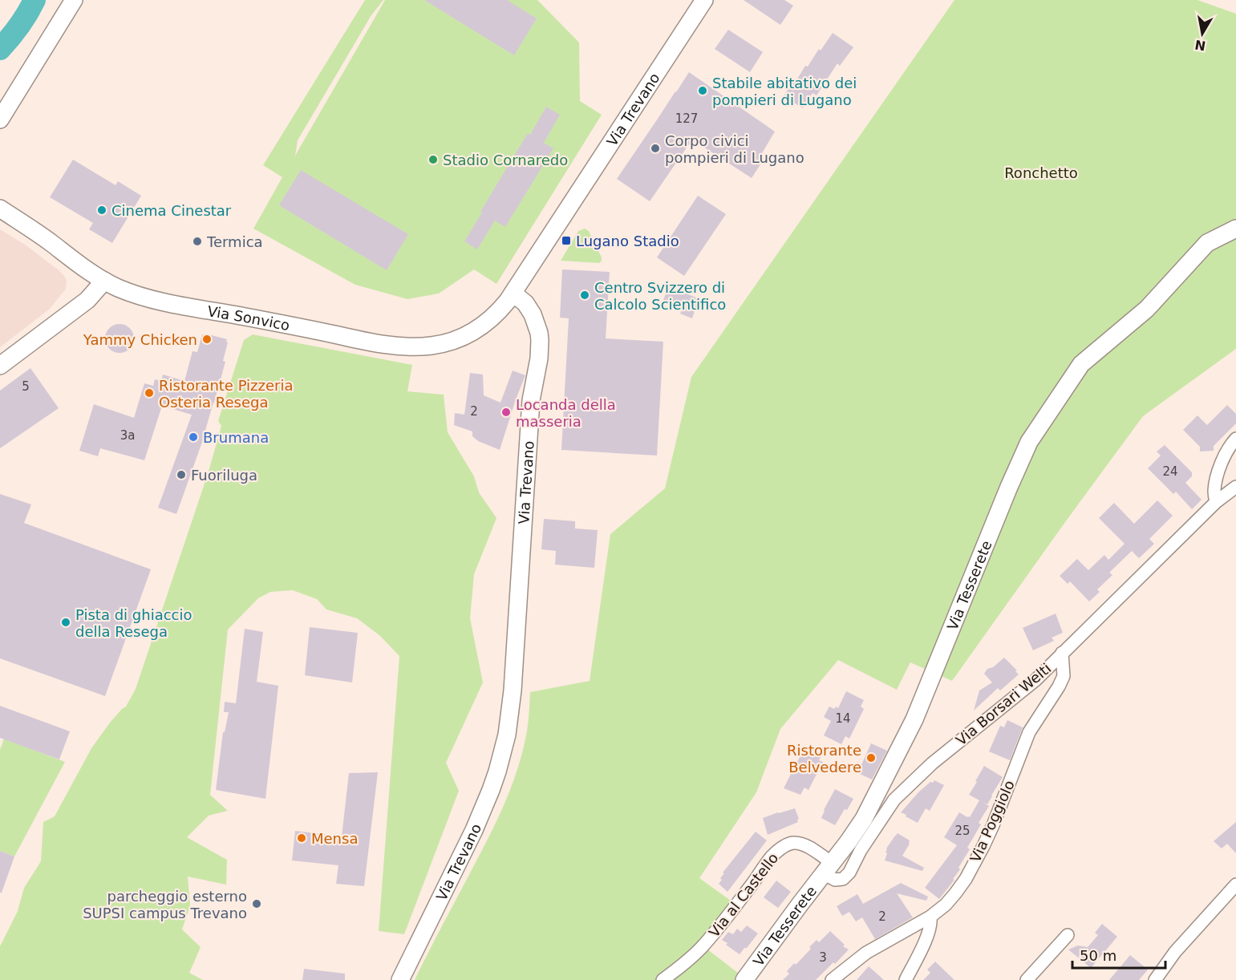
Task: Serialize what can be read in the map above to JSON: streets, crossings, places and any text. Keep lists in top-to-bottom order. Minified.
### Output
{"streets":{"main road":["Via Trevano","Via Sonvico","Via Tesserete"],"street":["Via Borsari Welti","Via Poggiolo","Via al Castello"]},"crossings":[["Via Trevano","Via Sonvico"],["Via Tesserete","Via Borsari Welti"],["Via Tesserete","Via al Castello"],["Via Borsari Welti","Via Poggiolo"],["Via Borsari Welti","Via al Castello"]],"parks":["Ronchetto"],"places":{"other":["Stabile abitativo dei pompieri di Lugano","Corpo civici pompieri di Lugano","Stadio Cornaredo","Cinema Cinestar","Termica","Centro Svizzero di Calcolo Scientifico","Yammy Chicken","Ristorante Pizzeria Osteria Resega","Locanda della masseria","Brumana","Fuoriluga","Pista di ghiaccio della Resega","Ristorante Belvedere","Mensa","parcheggio esterno SUPSI campus Trevano"],"transit":["Lugano Stadio"]},"house_numbers":["127","5","2","3a","24","14","25","2","3"],"scale_bar":"50 m","north":"bottom"}
